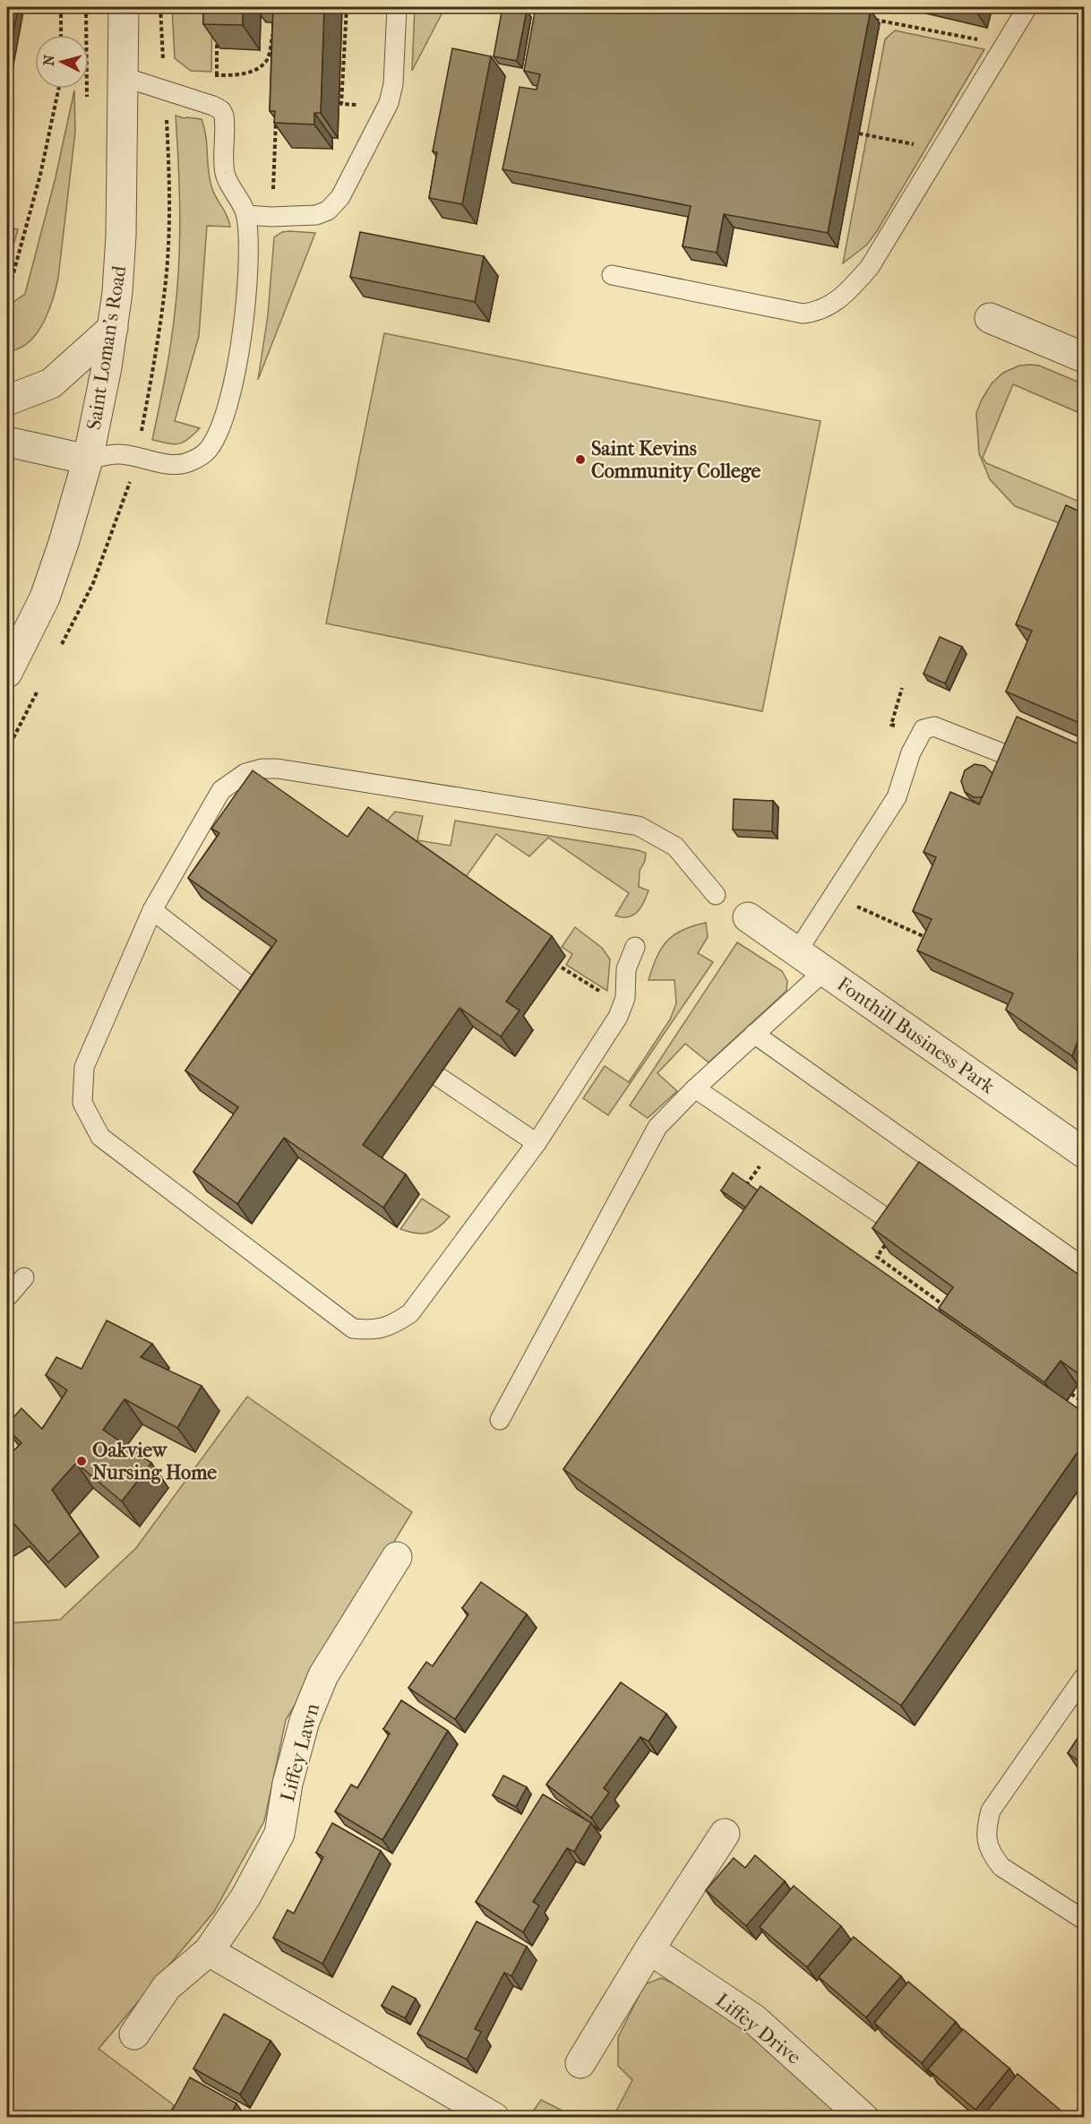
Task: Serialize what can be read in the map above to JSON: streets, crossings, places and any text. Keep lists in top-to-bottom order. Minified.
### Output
{"streets":{"street":["Saint Loman's Road","Fonthill Business Park","Liffey Lawn","Liffey Drive"]},"places":["Saint Kevins Community College","Oakview Nursing Home"],"north":"left"}
